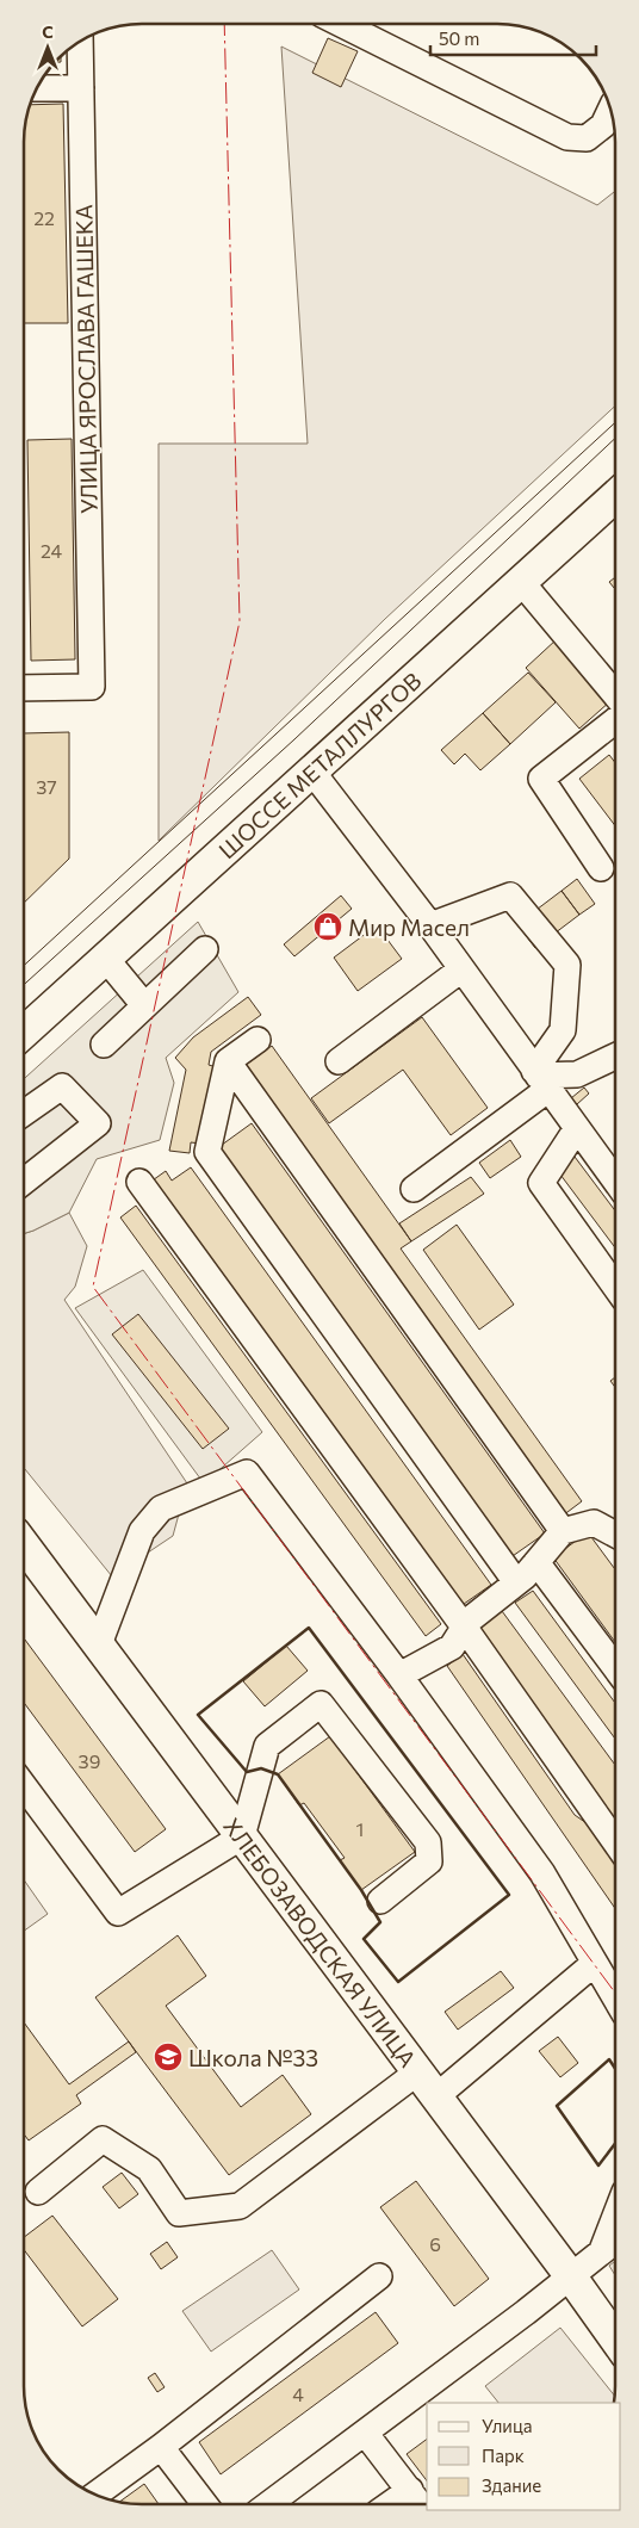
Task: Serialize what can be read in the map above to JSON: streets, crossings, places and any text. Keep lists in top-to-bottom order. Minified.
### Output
{"streets":{"main road":["ШОССЕ МЕТАЛЛУРГОВ","ХЛЕБОЗАВОДСКАЯ УЛИЦА"],"street":["УЛИЦА ЯРОСЛАВА ГАШЕКА"]},"places":{"shop":["Мир Масел"],"school or university":["Школа №33"]},"house_numbers":["22","24","37","39","1","6","4"],"legend":["Улица","Парк","Здание"],"scale_bar":"50 m","north":"top"}
